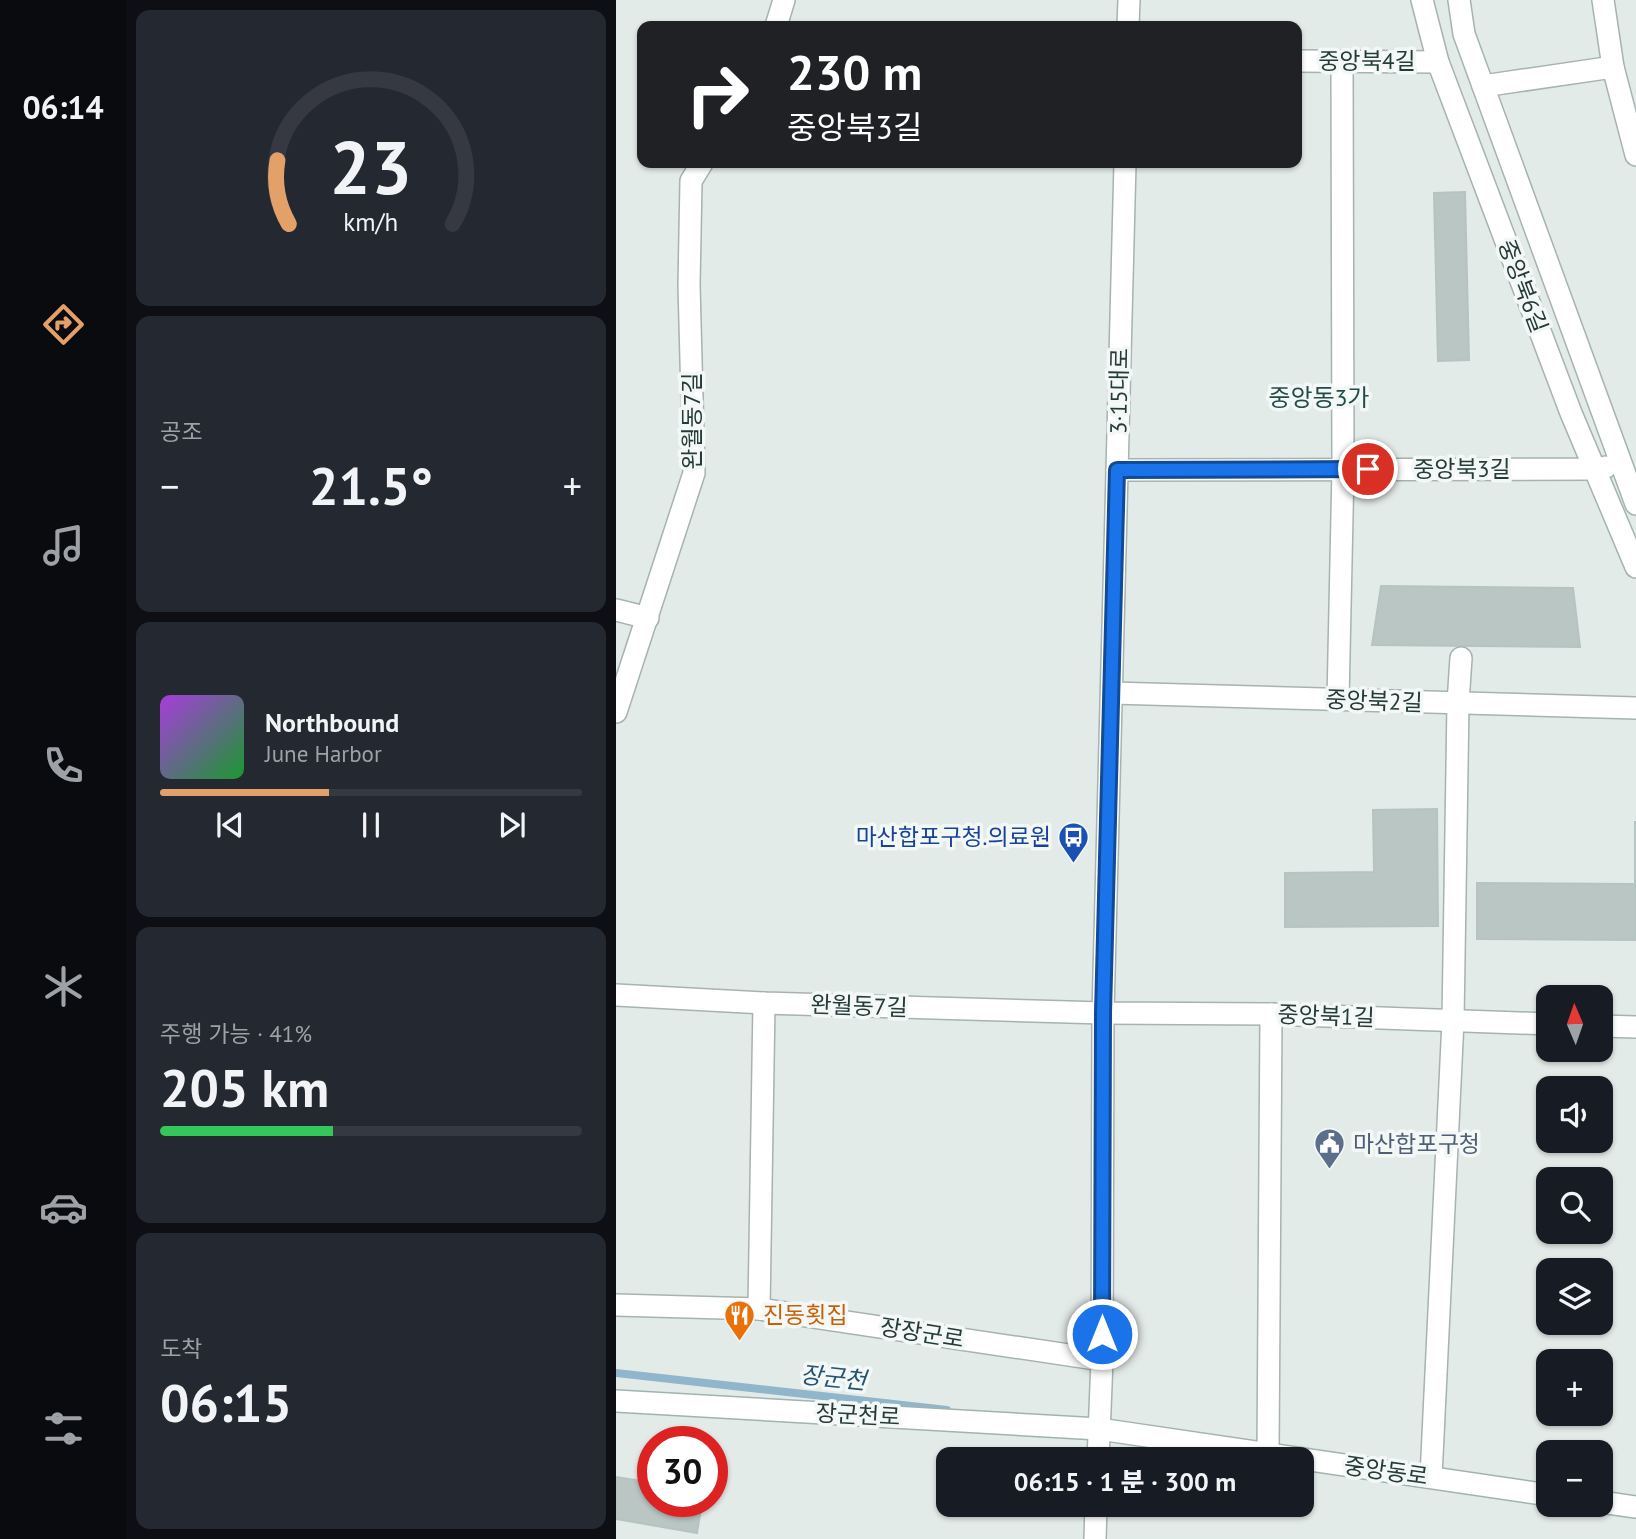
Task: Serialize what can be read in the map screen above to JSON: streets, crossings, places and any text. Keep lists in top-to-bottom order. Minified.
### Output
{"streets":{"street":["중앙북4길","중앙북6길","3·15대로","완월동7길","중앙북3길","중앙북2길","중앙북1길","장장군로","장군천로","중앙동로"]},"crossings":[["중앙북4길","중앙북6길"],["중앙북6길","중앙북3길"],["3·15대로","완월동7길"],["3·15대로","중앙북3길"],["3·15대로","중앙북2길"],["3·15대로","중앙북1길"],["3·15대로","장장군로"],["3·15대로","장군천로"],["3·15대로","중앙동로"],["완월동7길","중앙북1길"],["장군천로","중앙동로"]],"districts":["중앙동3가"],"water":["장군천"],"places":{"bus stop":["마산합포구청.의료원"],"public building":["마산합포구청"],"restaurant":["진동횟집"]},"north":"top","page":{"tabs":"06:14","turn":["230 m","중앙북3길"],"tile":["공조",["주행 가능 · 41%","205 km"],["도착","06:15"]],"heat":["−","21.5°","+"],"song":["Northbound","June Harbor"],"map_buttons":["+","−"],"limit":"30","trip":"06:15 · 1 분 · 300 m","gauge":["23","km/h"]}}
